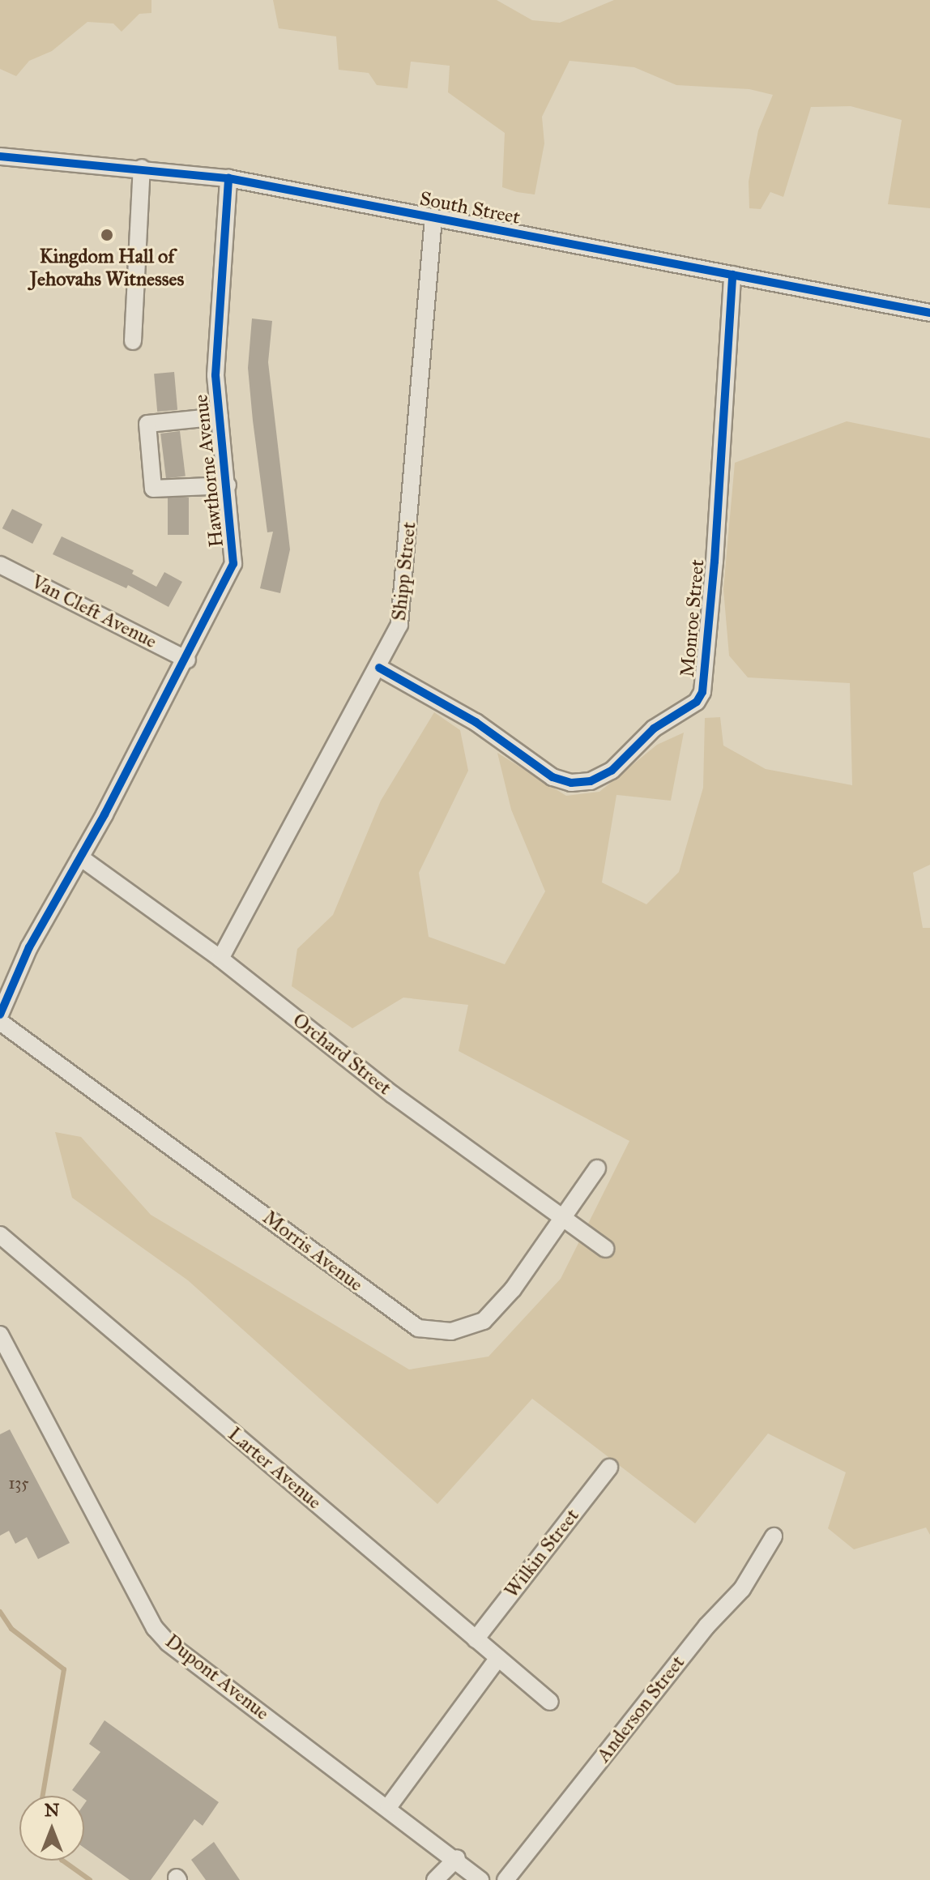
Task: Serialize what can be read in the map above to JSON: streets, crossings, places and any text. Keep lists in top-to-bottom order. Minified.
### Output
{"streets":{"street":["South Street","Hawthorne Avenue","Shipp Street","Van Cleft Avenue","Monroe Street","Orchard Street","Morris Avenue","Larter Avenue","Wilkin Street","Dupont Avenue","Anderson Street"]},"crossings":[["South Street","Hawthorne Avenue"],["South Street","Shipp Street"],["South Street","Monroe Street"],["Hawthorne Avenue","Van Cleft Avenue"],["Hawthorne Avenue","Orchard Street"],["Shipp Street","Monroe Street"],["Shipp Street","Orchard Street"],["Orchard Street","Morris Avenue"],["Larter Avenue","Wilkin Street"]],"places":["Kingdom Hall of Jehovahs Witnesses"],"house_numbers":["135"],"north":"top"}
